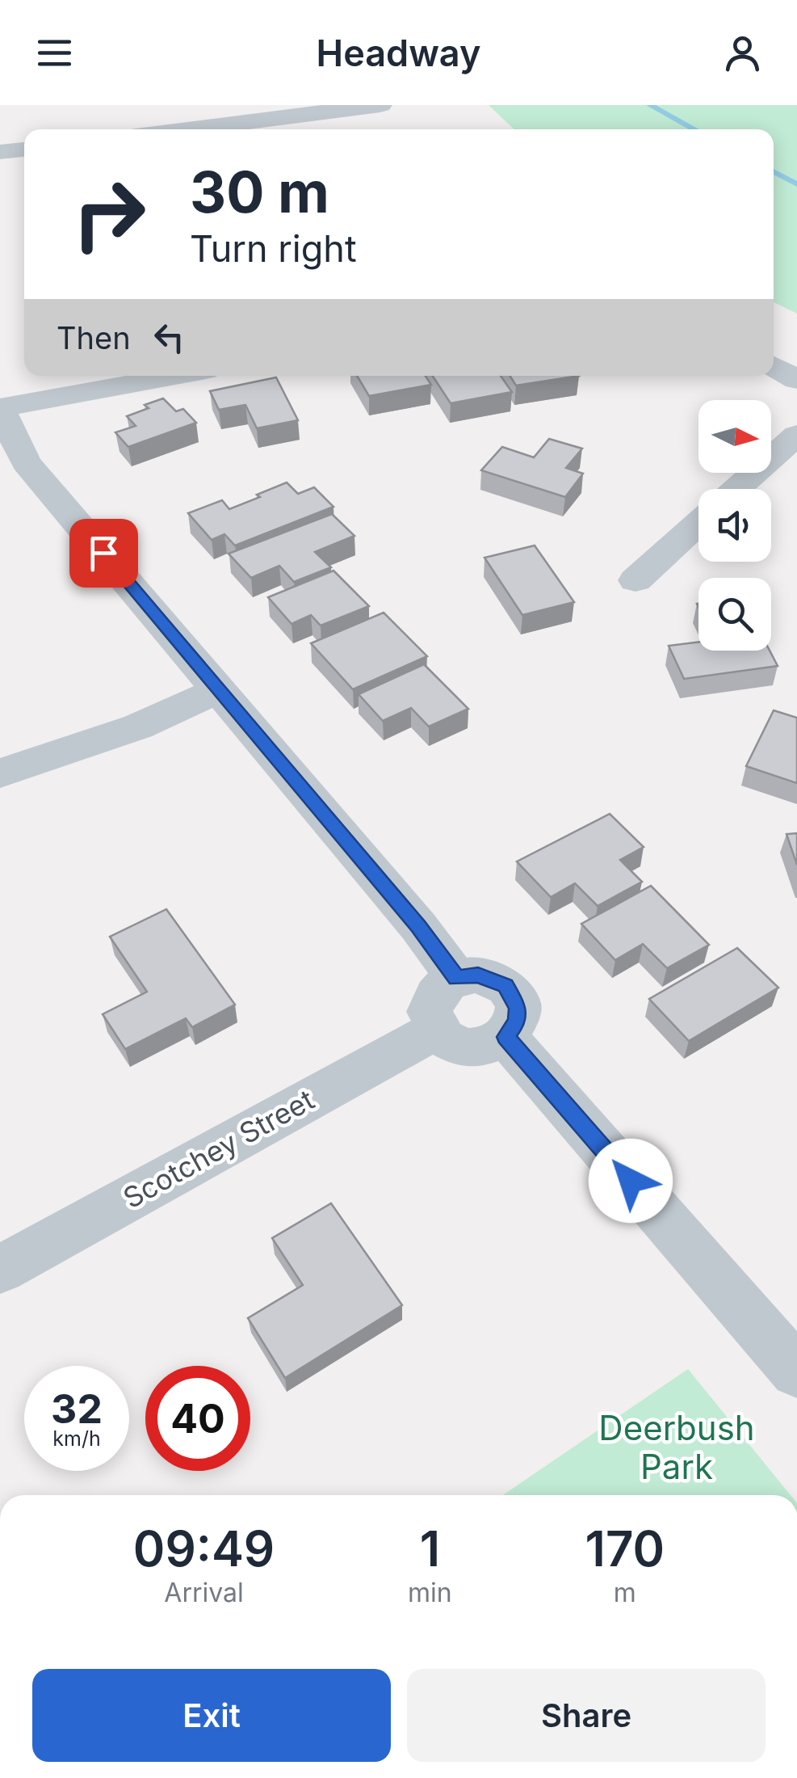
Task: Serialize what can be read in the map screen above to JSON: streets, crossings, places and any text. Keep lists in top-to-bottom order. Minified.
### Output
{"streets":{"street":["Scotchey Street"]},"parks":["Deerbush Park"],"north":"right","page":{"header":"Headway","turn":["30 m","Turn right"],"then":"Then","speed":"32 km/h","limit":"40","eta":["09:49","Arrival","1","min","170","m"],"buttons":["Exit","Share"]}}
